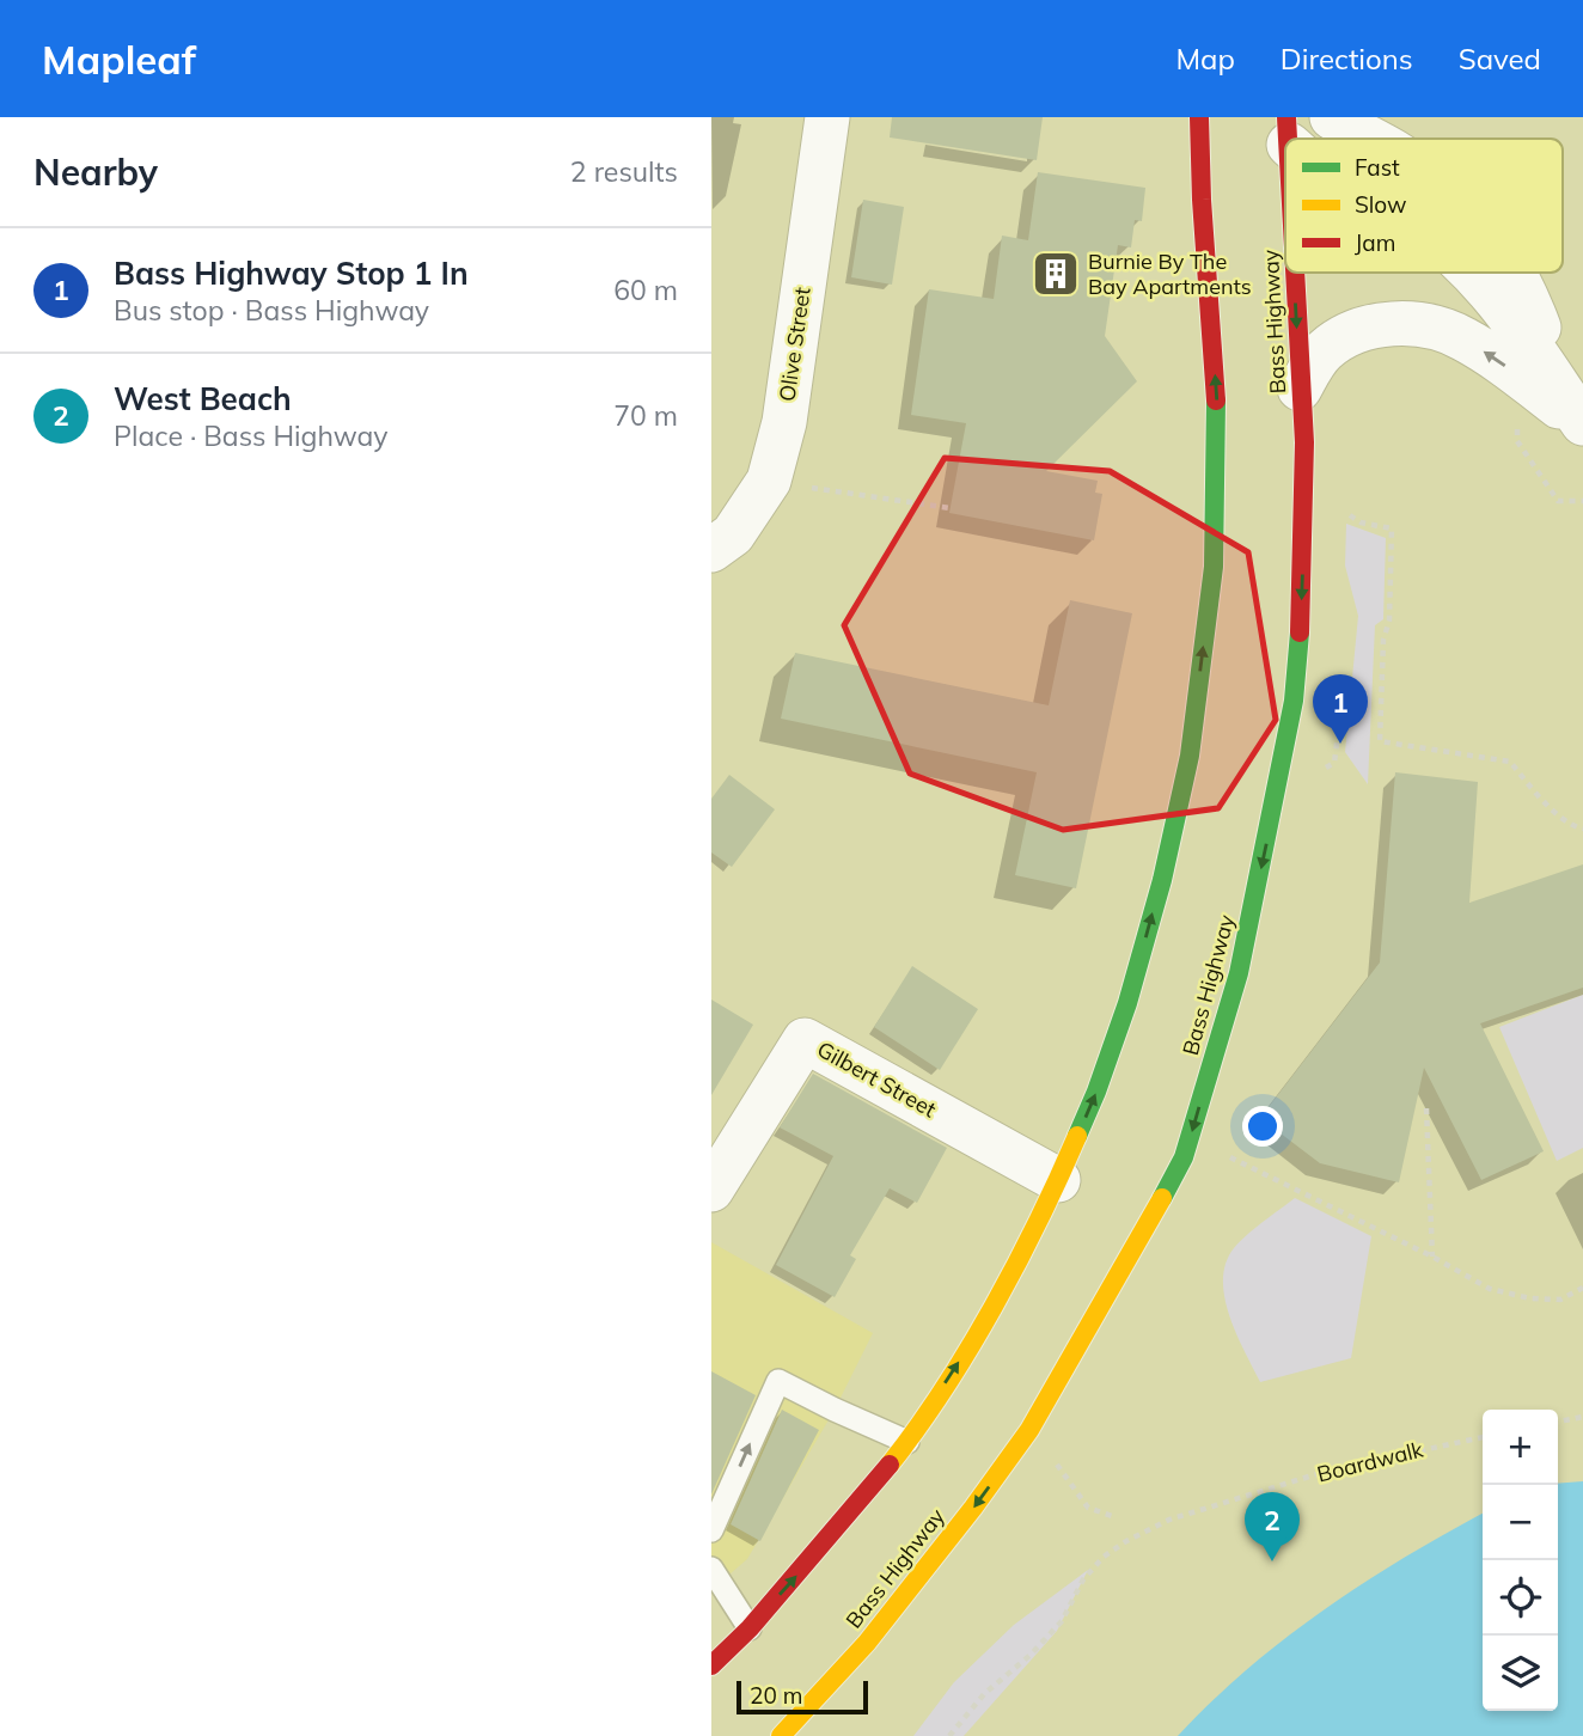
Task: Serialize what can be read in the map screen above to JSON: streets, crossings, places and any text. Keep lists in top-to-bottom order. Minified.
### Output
{"streets":{"highway":["Bass Highway"],"street":["Olive Street","Gilbert Street"],"path":["Boardwalk"]},"places":{"building":["Burnie By The Bay Apartments"]},"legend":["Fast","Slow","Jam"],"scale_bar":"20 m","page":{"header":"Mapleaf","nav":["Map","Directions","Saved"],"heading":["Nearby","2 results"],"list":[{"mark":"1","name":"Bass Highway Stop 1 In","note":"Bus stop · Bass Highway","value":"60 m"},{"mark":"2","name":"West Beach","note":"Place · Bass Highway","value":"70 m"}],"pins":["1","2"],"map_buttons":["+","−"],"scale":"20 m"}}
